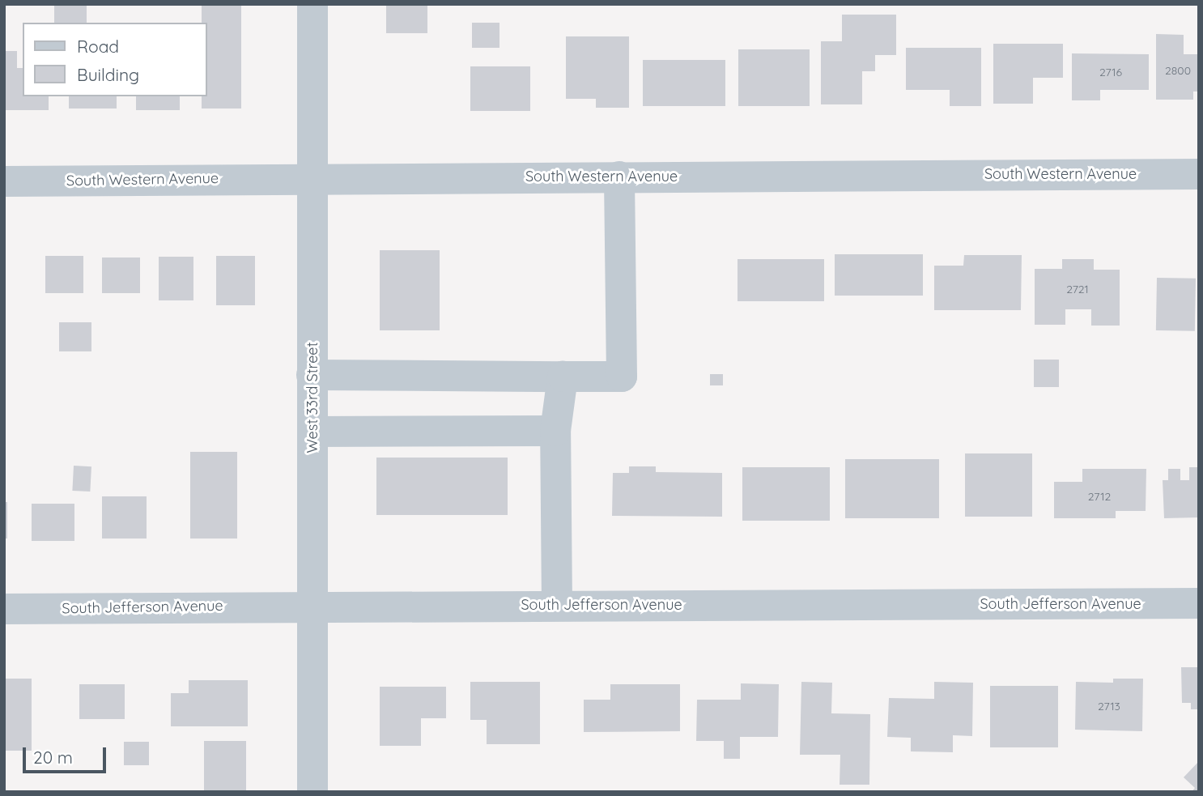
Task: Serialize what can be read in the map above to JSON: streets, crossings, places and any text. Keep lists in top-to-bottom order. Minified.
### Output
{"streets":{"street":["South Western Avenue","West 33rd Street","South Jefferson Avenue"]},"crossings":[["South Western Avenue","West 33rd Street"],["West 33rd Street","South Jefferson Avenue"]],"house_numbers":["2800","2716","2721","2712","2713"],"legend":["Road","Building"],"scale_bar":"20 m"}
